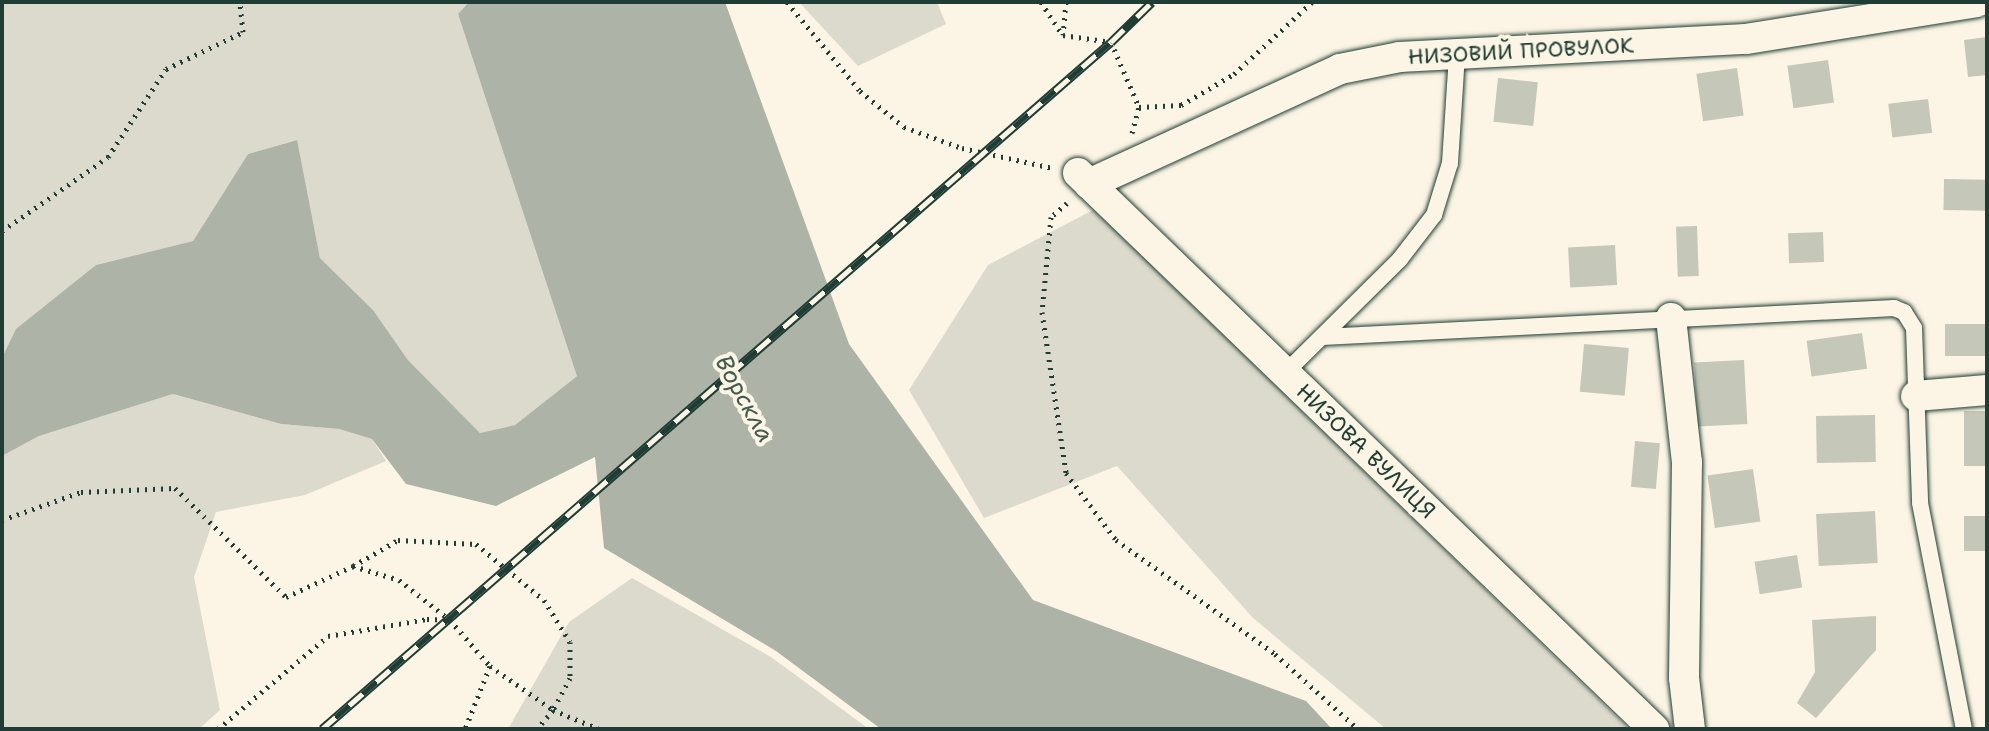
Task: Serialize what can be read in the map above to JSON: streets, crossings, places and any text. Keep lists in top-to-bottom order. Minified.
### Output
{"streets":{"street":["НИЗОВИЙ ПРОВУЛОК","НИЗОВА ВУЛИЦЯ"]},"crossings":[["НИЗОВИЙ ПРОВУЛОК","НИЗОВА ВУЛИЦЯ"]],"water":["Ворскла"]}
